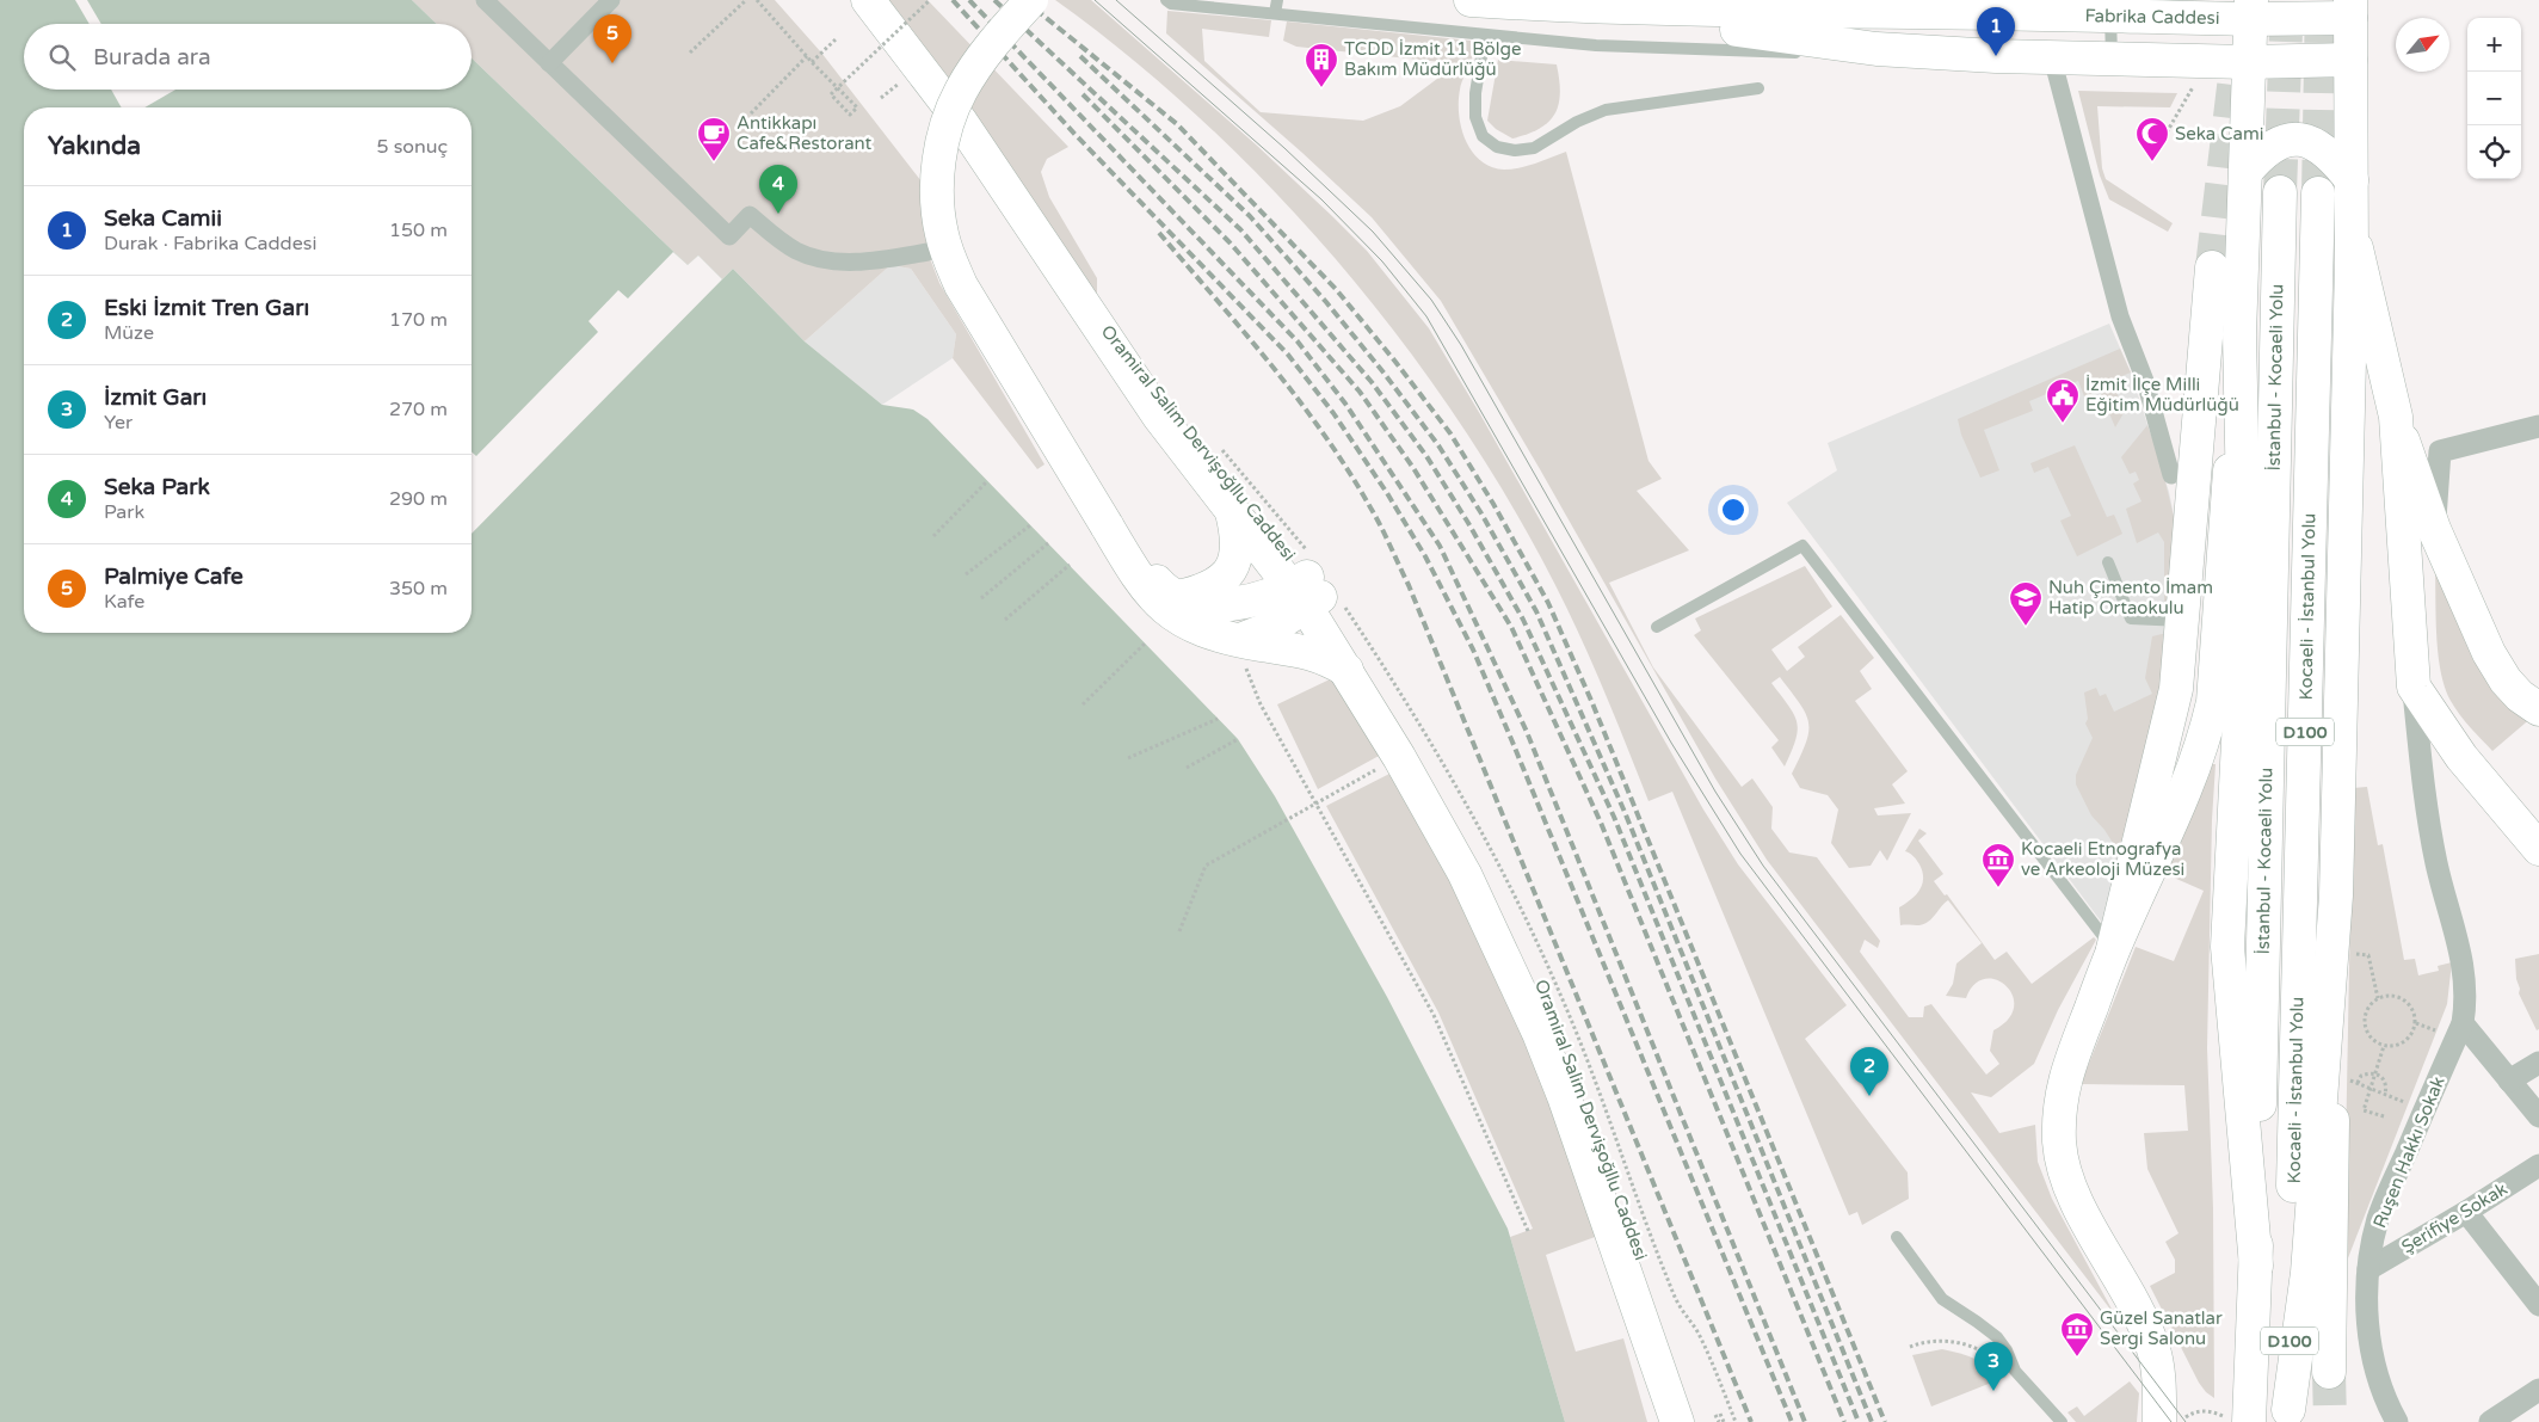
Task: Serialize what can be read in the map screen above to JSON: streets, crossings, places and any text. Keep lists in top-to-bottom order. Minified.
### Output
{"streets":{"main road":["Fabrika Caddesi","İstanbul - Kocaeli Yolu","Oramiral Salim Dervişoğllu Caddesi","Kocaeli - İstanbul Yolu","D100"],"street":["Ruşen Hakkı Sokak","Şerifiye Sokak"]},"crossings":[["Kocaeli - İstanbul Yolu","D100"],["Ruşen Hakkı Sokak","Şerifiye Sokak"]],"places":{"building":["TCDD İzmit 11 Bölge Bakım Müdürlüğü"],"cafe":["Antikkapı Cafe&Restorant"],"mosque":["Seka Cami"],"public building":["İzmit İlçe Milli Eğitim Müdürlüğü"],"school or university":["Nuh Çimento İmam Hatip Ortaokulu"],"museum":["Kocaeli Etnografya ve Arkeoloji Müzesi","Güzel Sanatlar Sergi Salonu"]},"north":"top right","page":{"pins":["1","5","4","2","3"],"map_buttons":["+","−"],"search":"Burada ara","heading":["Yakında","5 sonuç"],"list":[{"mark":"1","name":"Seka Camii","note":"Durak · Fabrika Caddesi","value":"150 m"},{"mark":"2","name":"Eski İzmit Tren Garı","note":"Müze","value":"170 m"},{"mark":"3","name":"İzmit Garı","note":"Yer","value":"270 m"},{"mark":"4","name":"Seka Park","note":"Park","value":"290 m"},{"mark":"5","name":"Palmiye Cafe","note":"Kafe","value":"350 m"}]}}
